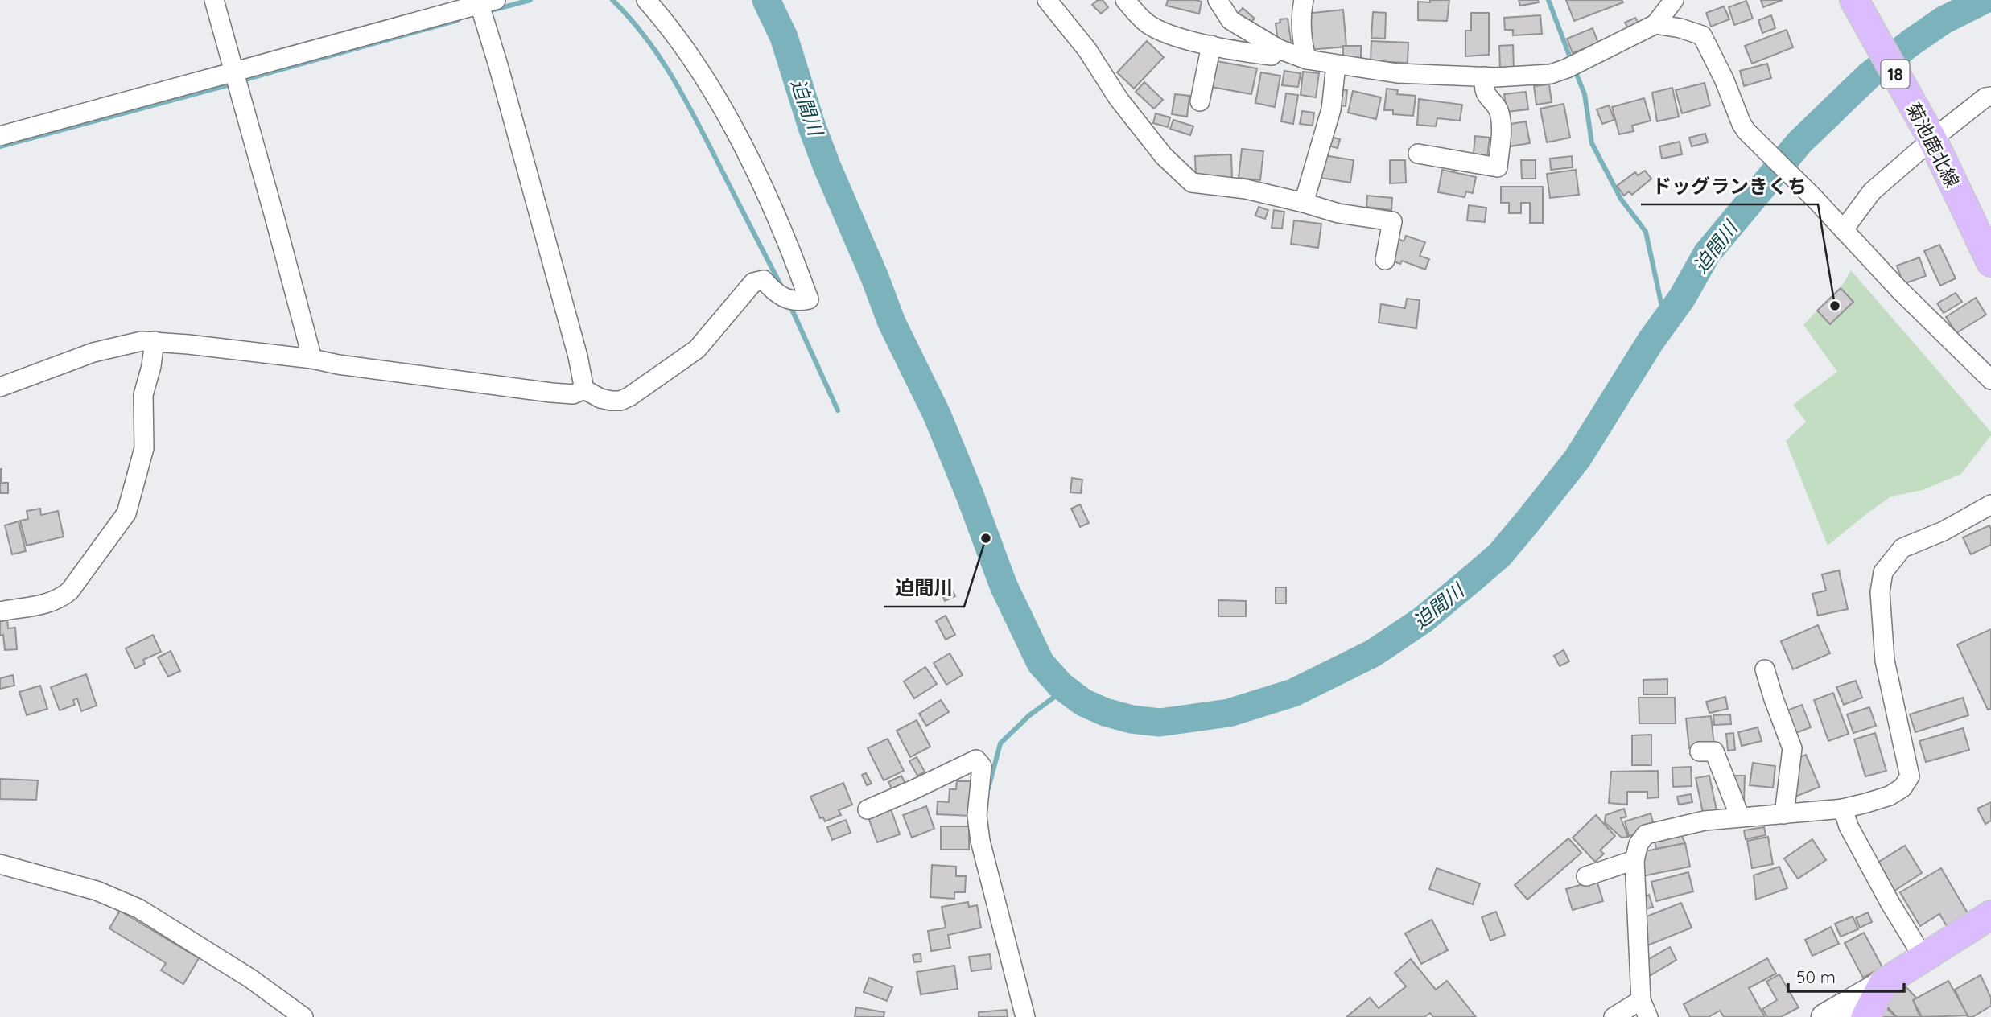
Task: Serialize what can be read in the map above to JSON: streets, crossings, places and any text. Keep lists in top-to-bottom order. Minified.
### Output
{"streets":{"main road":["18","菊池鹿北線"]},"water":["迫間川"],"places":["ドッグランきくち","迫間川"],"scale_bar":"50 m"}
